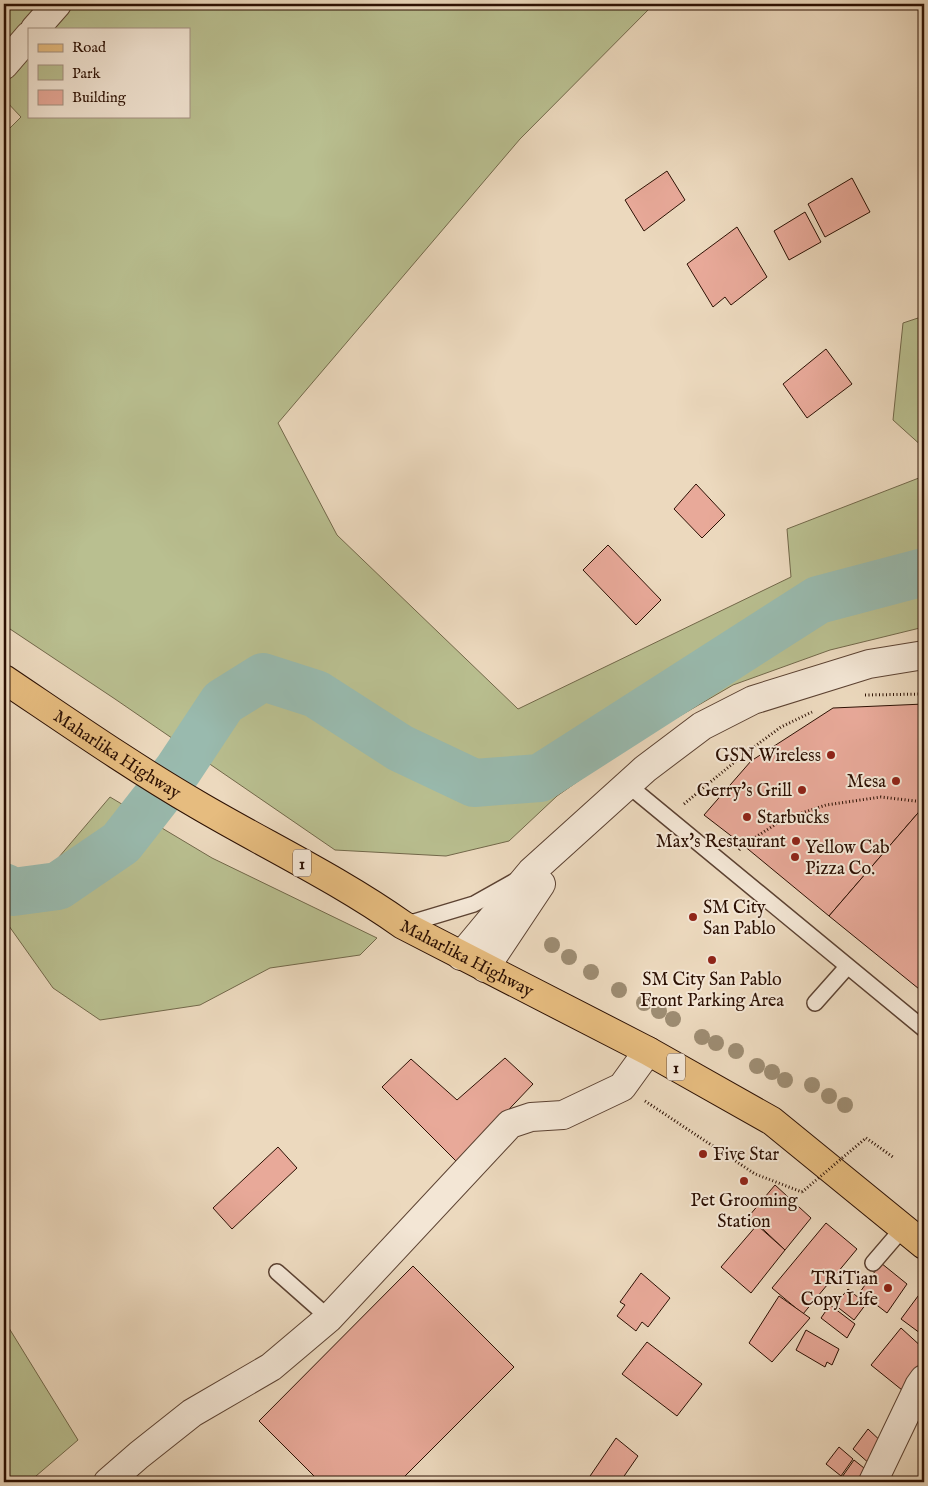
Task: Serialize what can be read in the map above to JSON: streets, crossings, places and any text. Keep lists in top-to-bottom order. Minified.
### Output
{"streets":{"main road":["Maharlika Highway","1"]},"places":["GSN Wireless","Mesa","Gerry's Grill","Starbucks","Max's Restaurant","Yellow Cab Pizza Co.","SM City San Pablo","SM City San Pablo Front Parking Area","Five Star","Pet Grooming Station","TRiTian Copy Life"],"legend":["Road","Park","Building"]}
